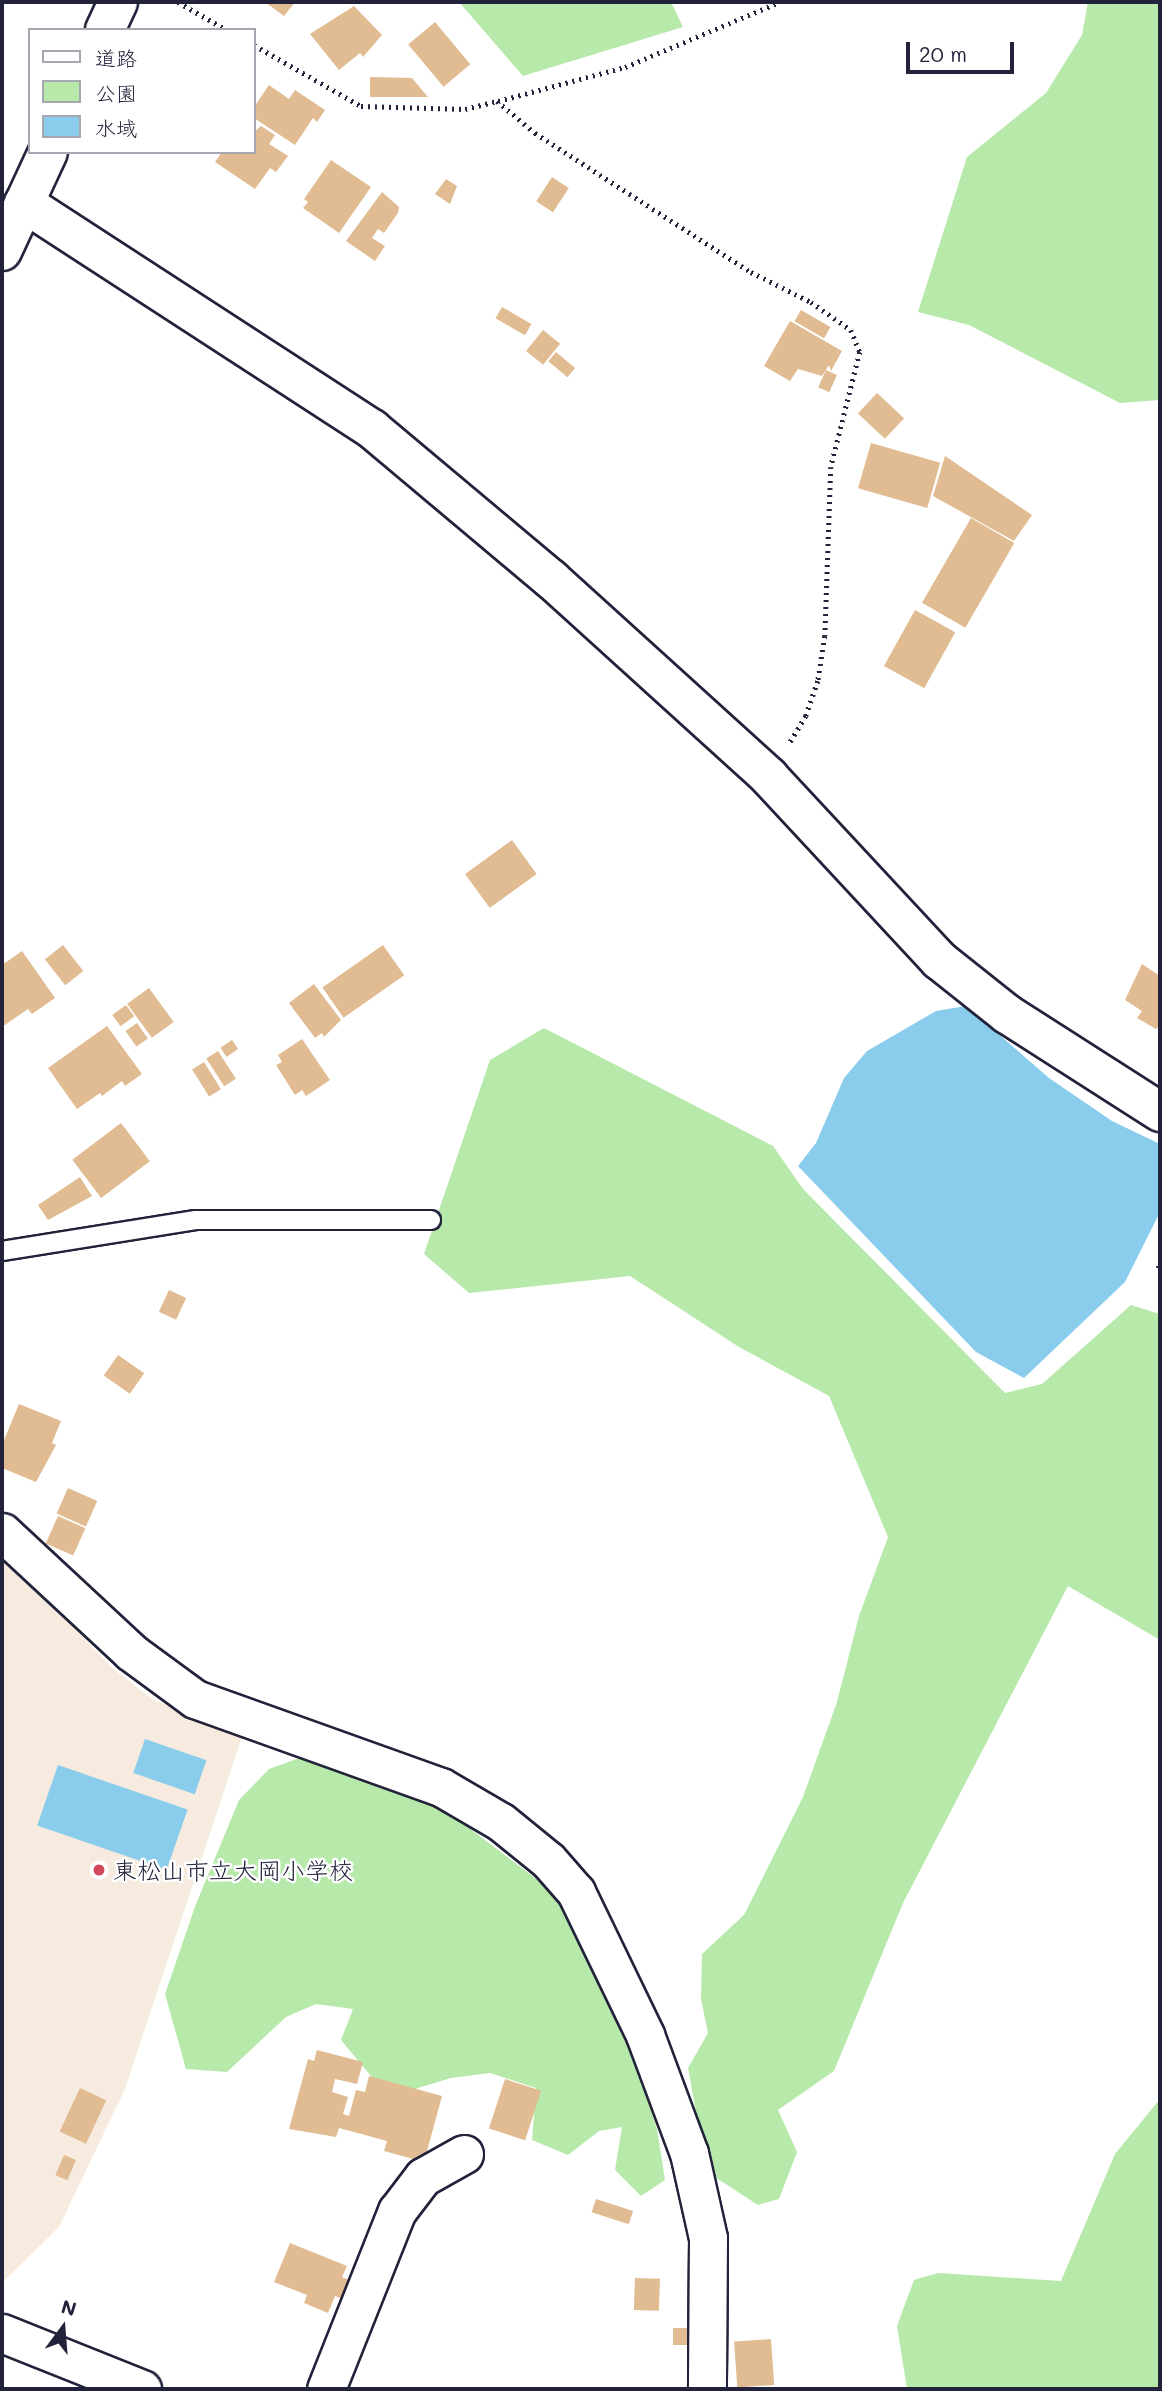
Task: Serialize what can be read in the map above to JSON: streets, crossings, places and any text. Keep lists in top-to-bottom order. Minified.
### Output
{"places":["東松山市立大岡小学校"],"legend":["道路","公園","水域"],"scale_bar":"20 m","north":"top"}
